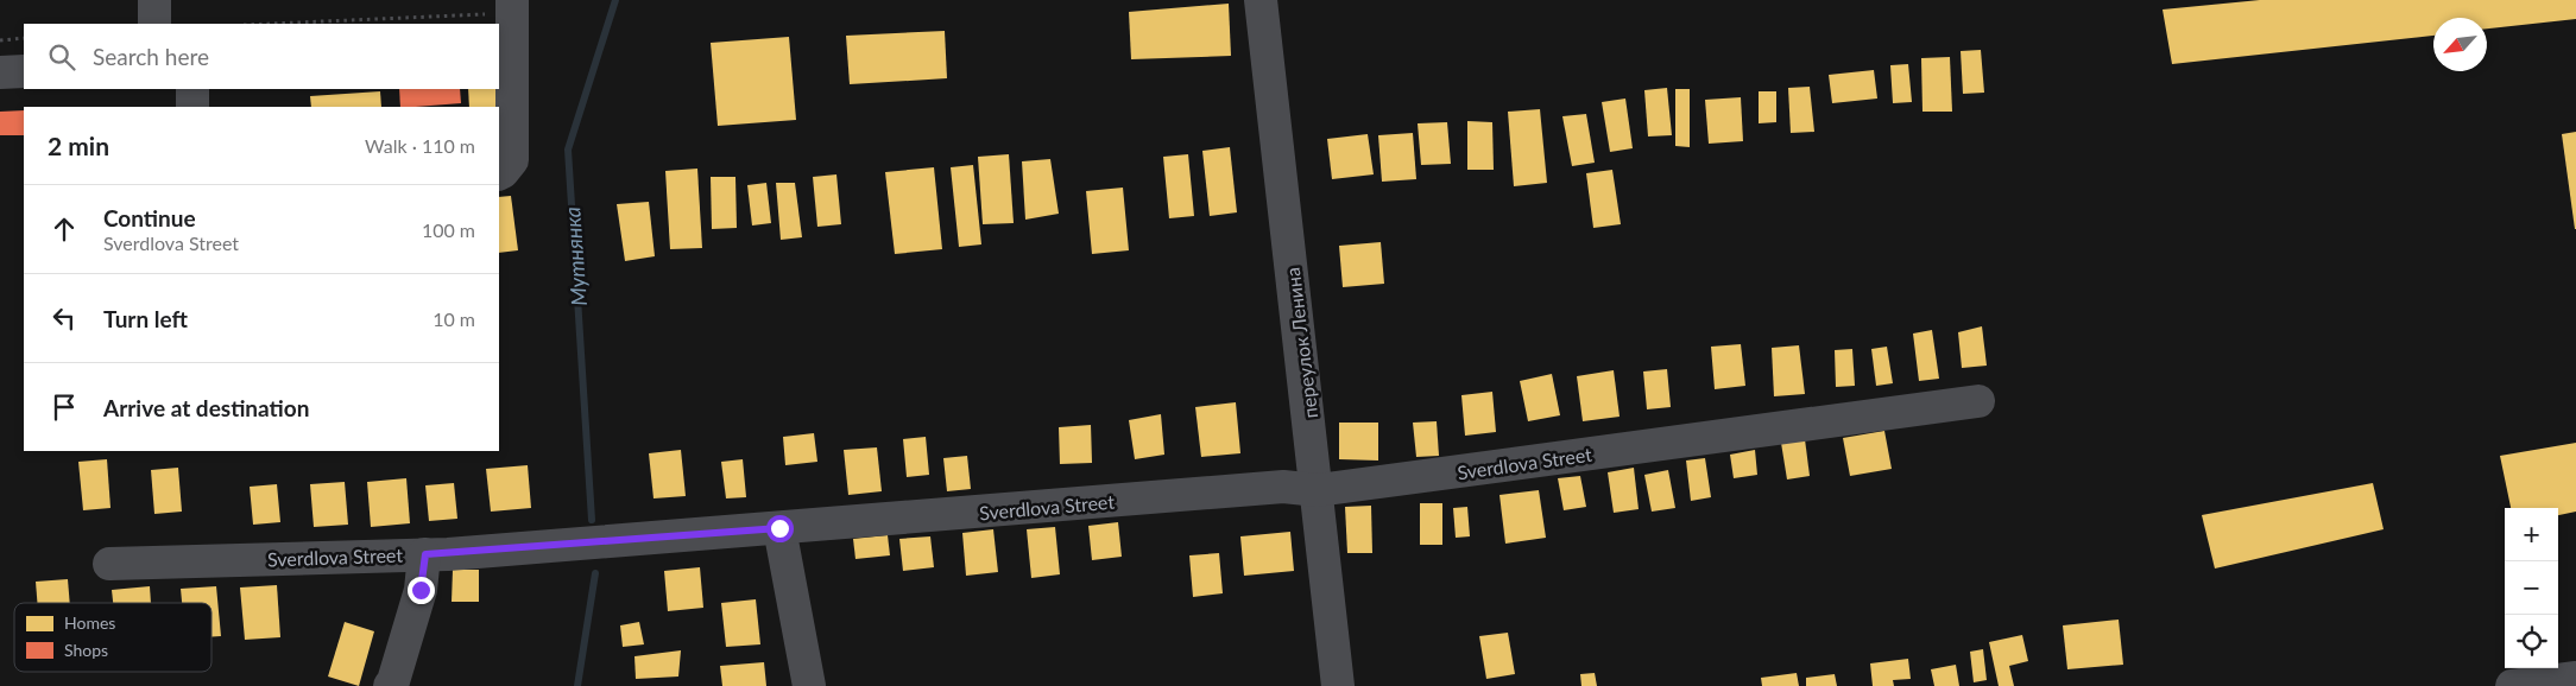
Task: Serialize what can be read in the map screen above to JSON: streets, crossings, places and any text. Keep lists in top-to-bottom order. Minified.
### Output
{"streets":{"street":["переулок Ленина","Sverdlova Street"]},"crossings":[["переулок Ленина","Sverdlova Street"]],"water":["Мутнянка"],"legend":["Homes","Shops"],"north":"bottom left","page":{"search":"Search here","heading":["2 min","Walk · 110 m"],"list":[["Continue","Sverdlova Street","100 m"],["Turn left","10 m"],"Arrive at destination"],"map_buttons":["+","−"]}}
